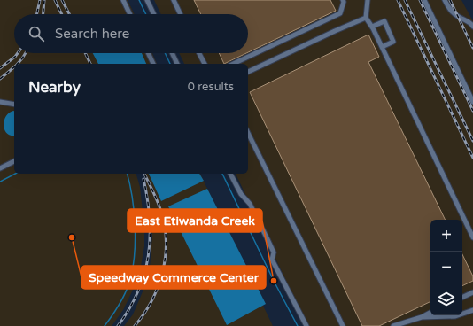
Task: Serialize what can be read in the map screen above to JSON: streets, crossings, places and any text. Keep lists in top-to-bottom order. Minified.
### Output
{"places":["Speedway Commerce Center","East Etiwanda Creek"],"page":{"search":"Search here","heading":["Nearby","0 results"],"map_buttons":["+","−"]}}
